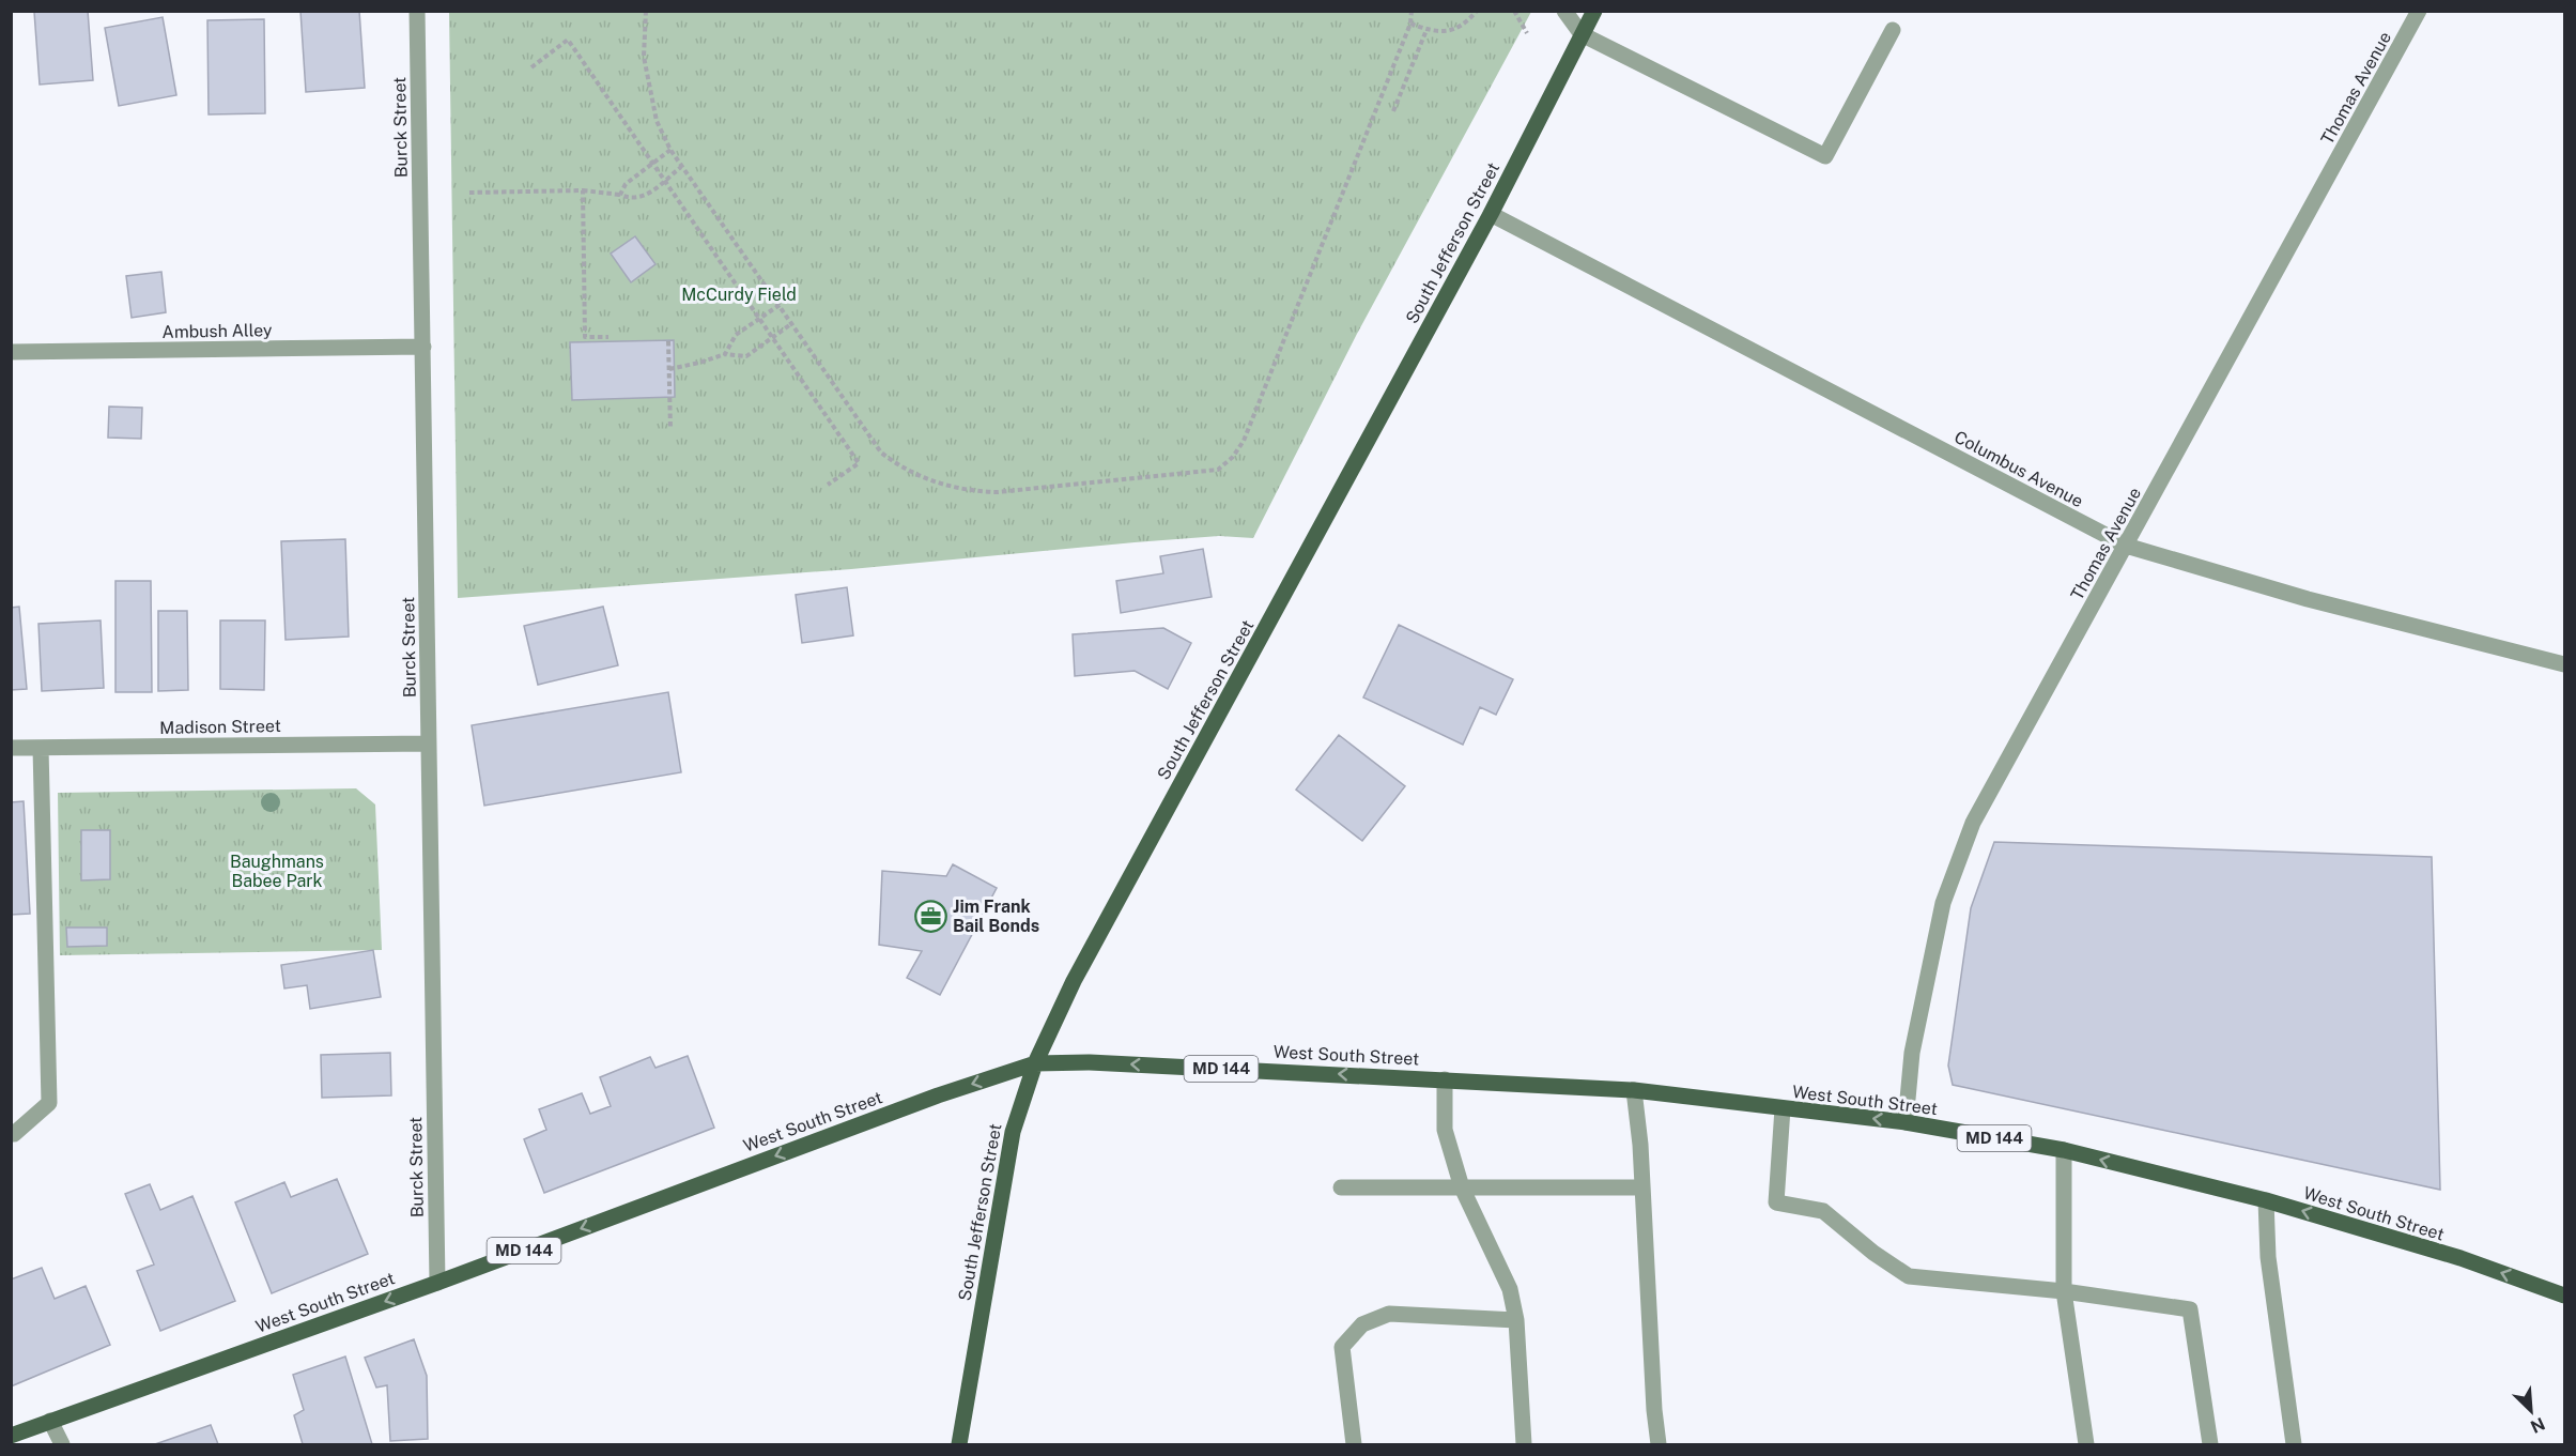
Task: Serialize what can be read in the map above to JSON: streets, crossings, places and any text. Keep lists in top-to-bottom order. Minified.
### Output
{"streets":{"main road":["South Jefferson Street","West South Street","MD 144"],"street":["Thomas Avenue","Burck Street","Ambush Alley","Columbus Avenue","Madison Street"]},"crossings":[["Thomas Avenue","Columbus Avenue"],["Thomas Avenue","West South Street"],["Burck Street","Ambush Alley"],["Burck Street","Madison Street"],["Burck Street","West South Street"],["South Jefferson Street","Columbus Avenue"],["South Jefferson Street","West South Street"]],"one_way":["West South Street"],"parks":["McCurdy Field","Baughmans Babee Park"],"places":{"office":["Jim Frank Bail Bonds"]},"north":"bottom right"}
